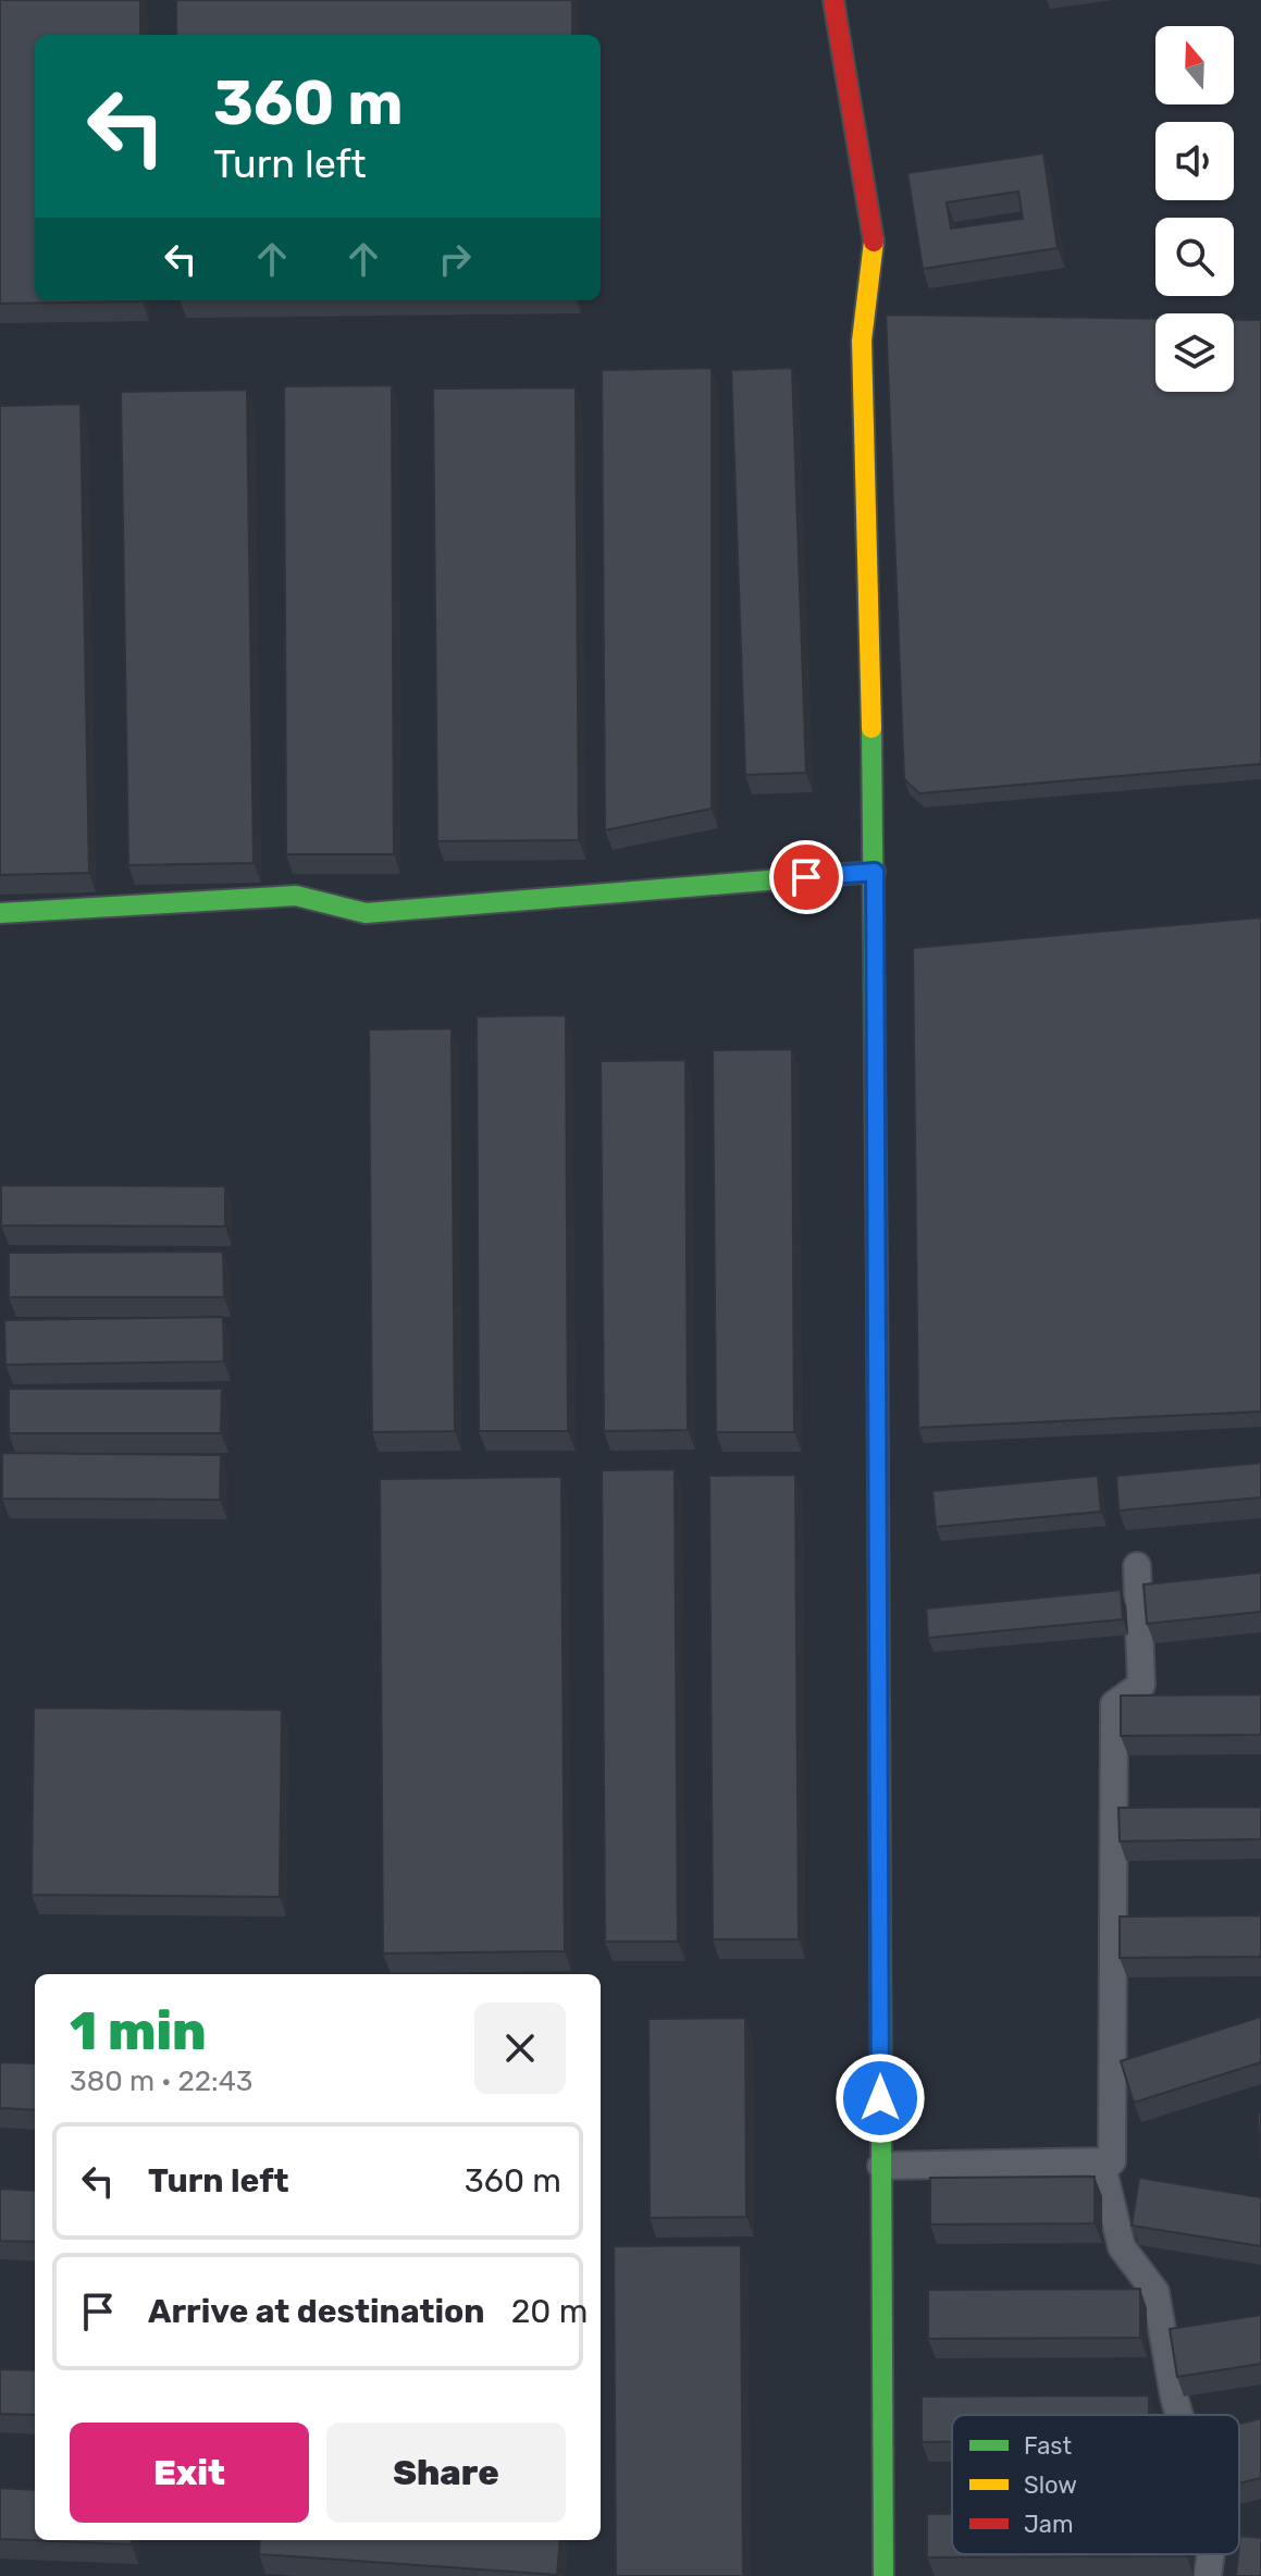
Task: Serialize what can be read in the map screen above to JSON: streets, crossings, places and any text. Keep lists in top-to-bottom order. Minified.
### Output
{"legend":["Fast","Slow","Jam"],"north":"top","page":{"turn":["360 m","Turn left"],"heading":["1 min","380 m · 22:43"],"list":[{"name":"Turn left","value":"360 m"},{"name":"Arrive at destination","value":"20 m"}],"buttons":["Exit","Share"]}}
